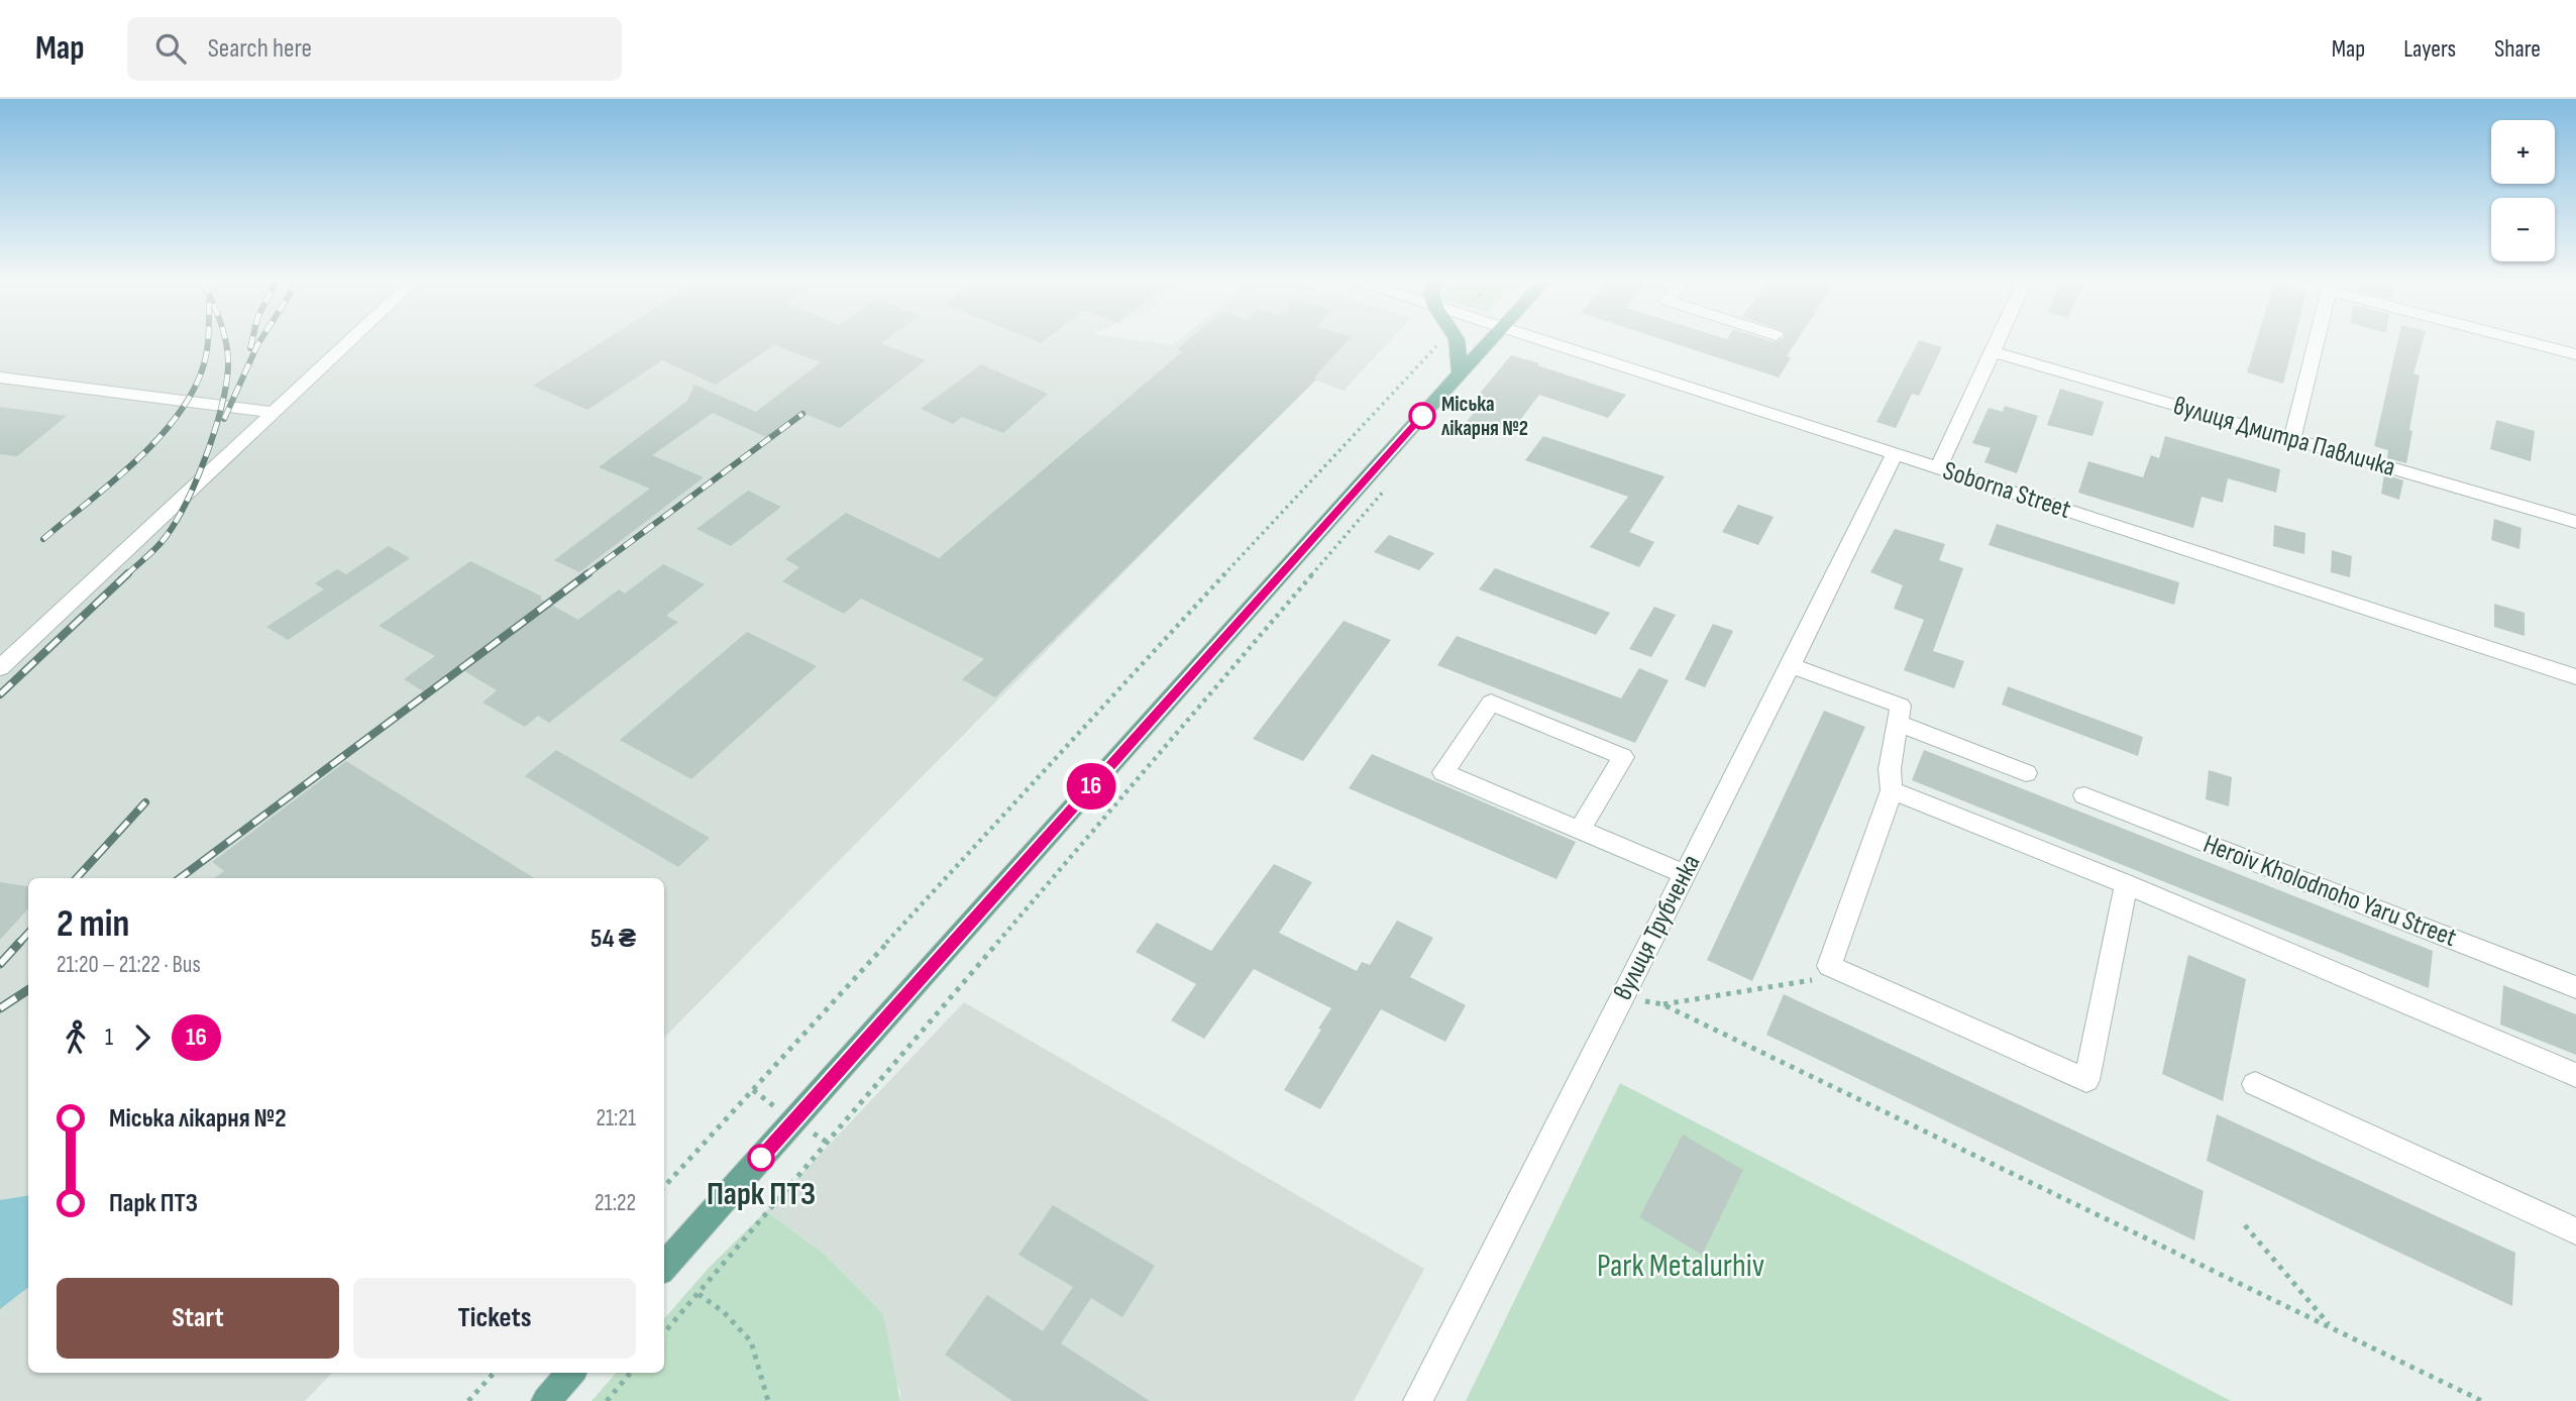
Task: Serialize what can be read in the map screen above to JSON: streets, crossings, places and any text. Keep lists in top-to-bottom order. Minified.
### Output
{"streets":{"street":["вулиця Дмитра Павличка","Soborna Street","Heroiv Kholodnoho Yaru Street","вулиця Трубченка"]},"crossings":[["Soborna Street","вулиця Трубченка"]],"parks":["Park Metalurhiv"],"places":["Міська лікарня №2","Парк ПТЗ"],"lines":["bus line 16"],"page":{"header":"Map","search":"Search here","nav":["Map","Layers","Share"],"on_map":"16","map_buttons":["+","−"],"heading":["2 min","21:20 – 21:22 · Bus","54 ₴"],"legs":["1","16"],"list":[{"name":"Міська лікарня №2","value":"21:21"},{"name":"Парк ПТЗ","value":"21:22"}],"buttons":["Start","Tickets"]}}
